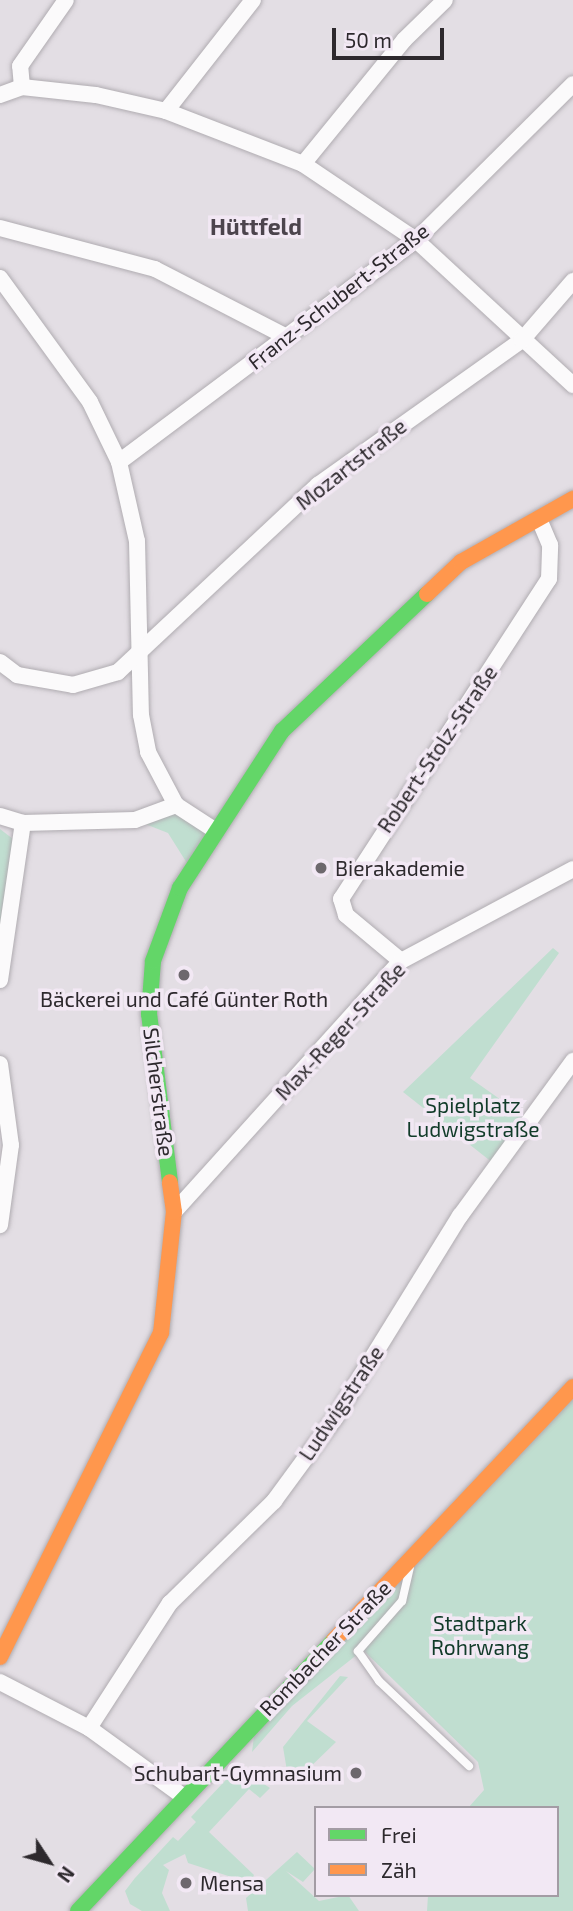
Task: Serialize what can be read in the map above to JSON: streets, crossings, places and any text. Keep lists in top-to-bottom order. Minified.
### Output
{"streets":{"street":["Franz-Schubert-Straße","Mozartstraße","Robert-Stolz-Straße","Max-Reger-Straße","Silcherstraße","Ludwigstraße","Rombacher Straße"]},"crossings":[["Robert-Stolz-Straße","Max-Reger-Straße"],["Robert-Stolz-Straße","Silcherstraße"],["Max-Reger-Straße","Silcherstraße"]],"districts":["Hüttfeld"],"parks":["Spielplatz Ludwigstraße","Stadtpark Rohrwang"],"places":["Bierakademie","Bäckerei und Café Günter Roth","Schubart-Gymnasium","Mensa"],"legend":["Frei","Zäh"],"scale_bar":"50 m","north":"bottom right"}
